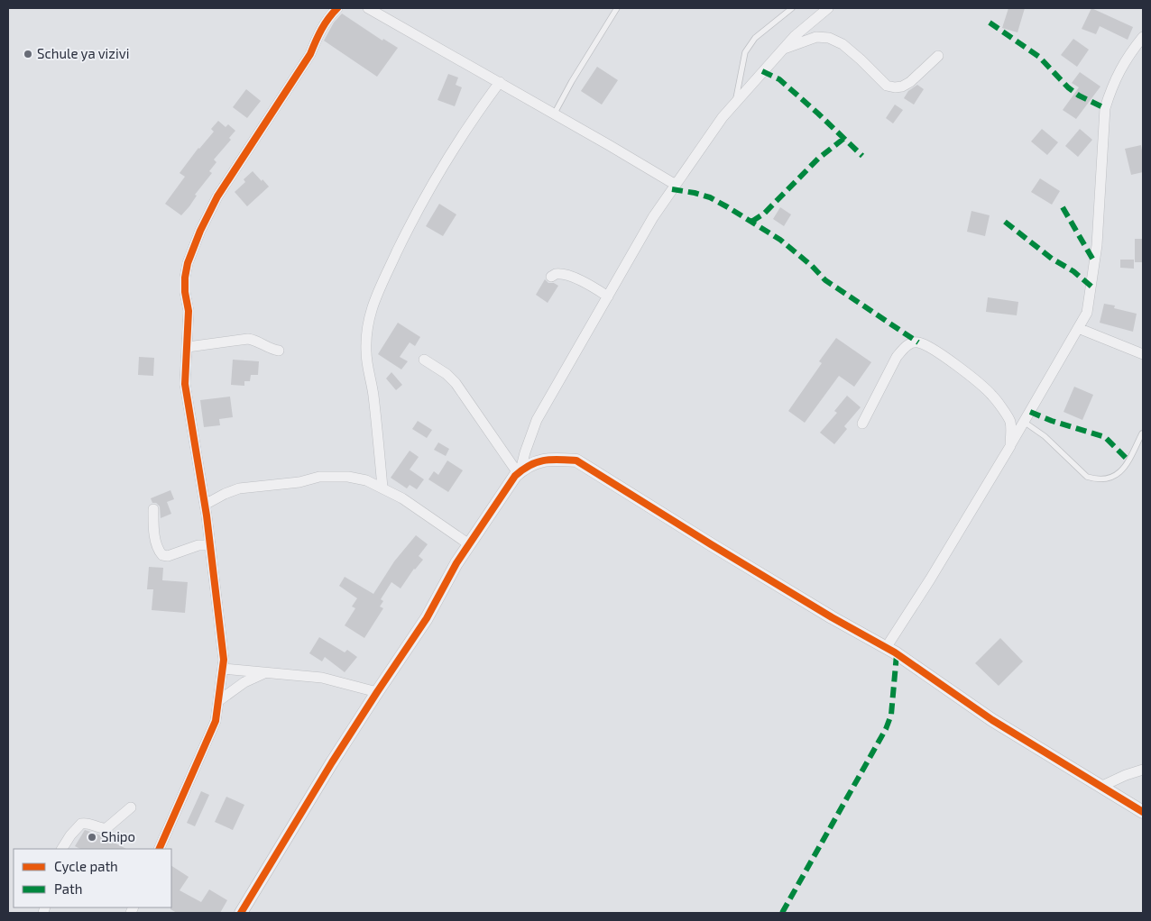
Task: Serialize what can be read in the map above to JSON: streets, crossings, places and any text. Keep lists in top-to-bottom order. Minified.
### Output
{"places":["Schule ya vizivi","Shipo"],"legend":["Cycle path","Path"]}
